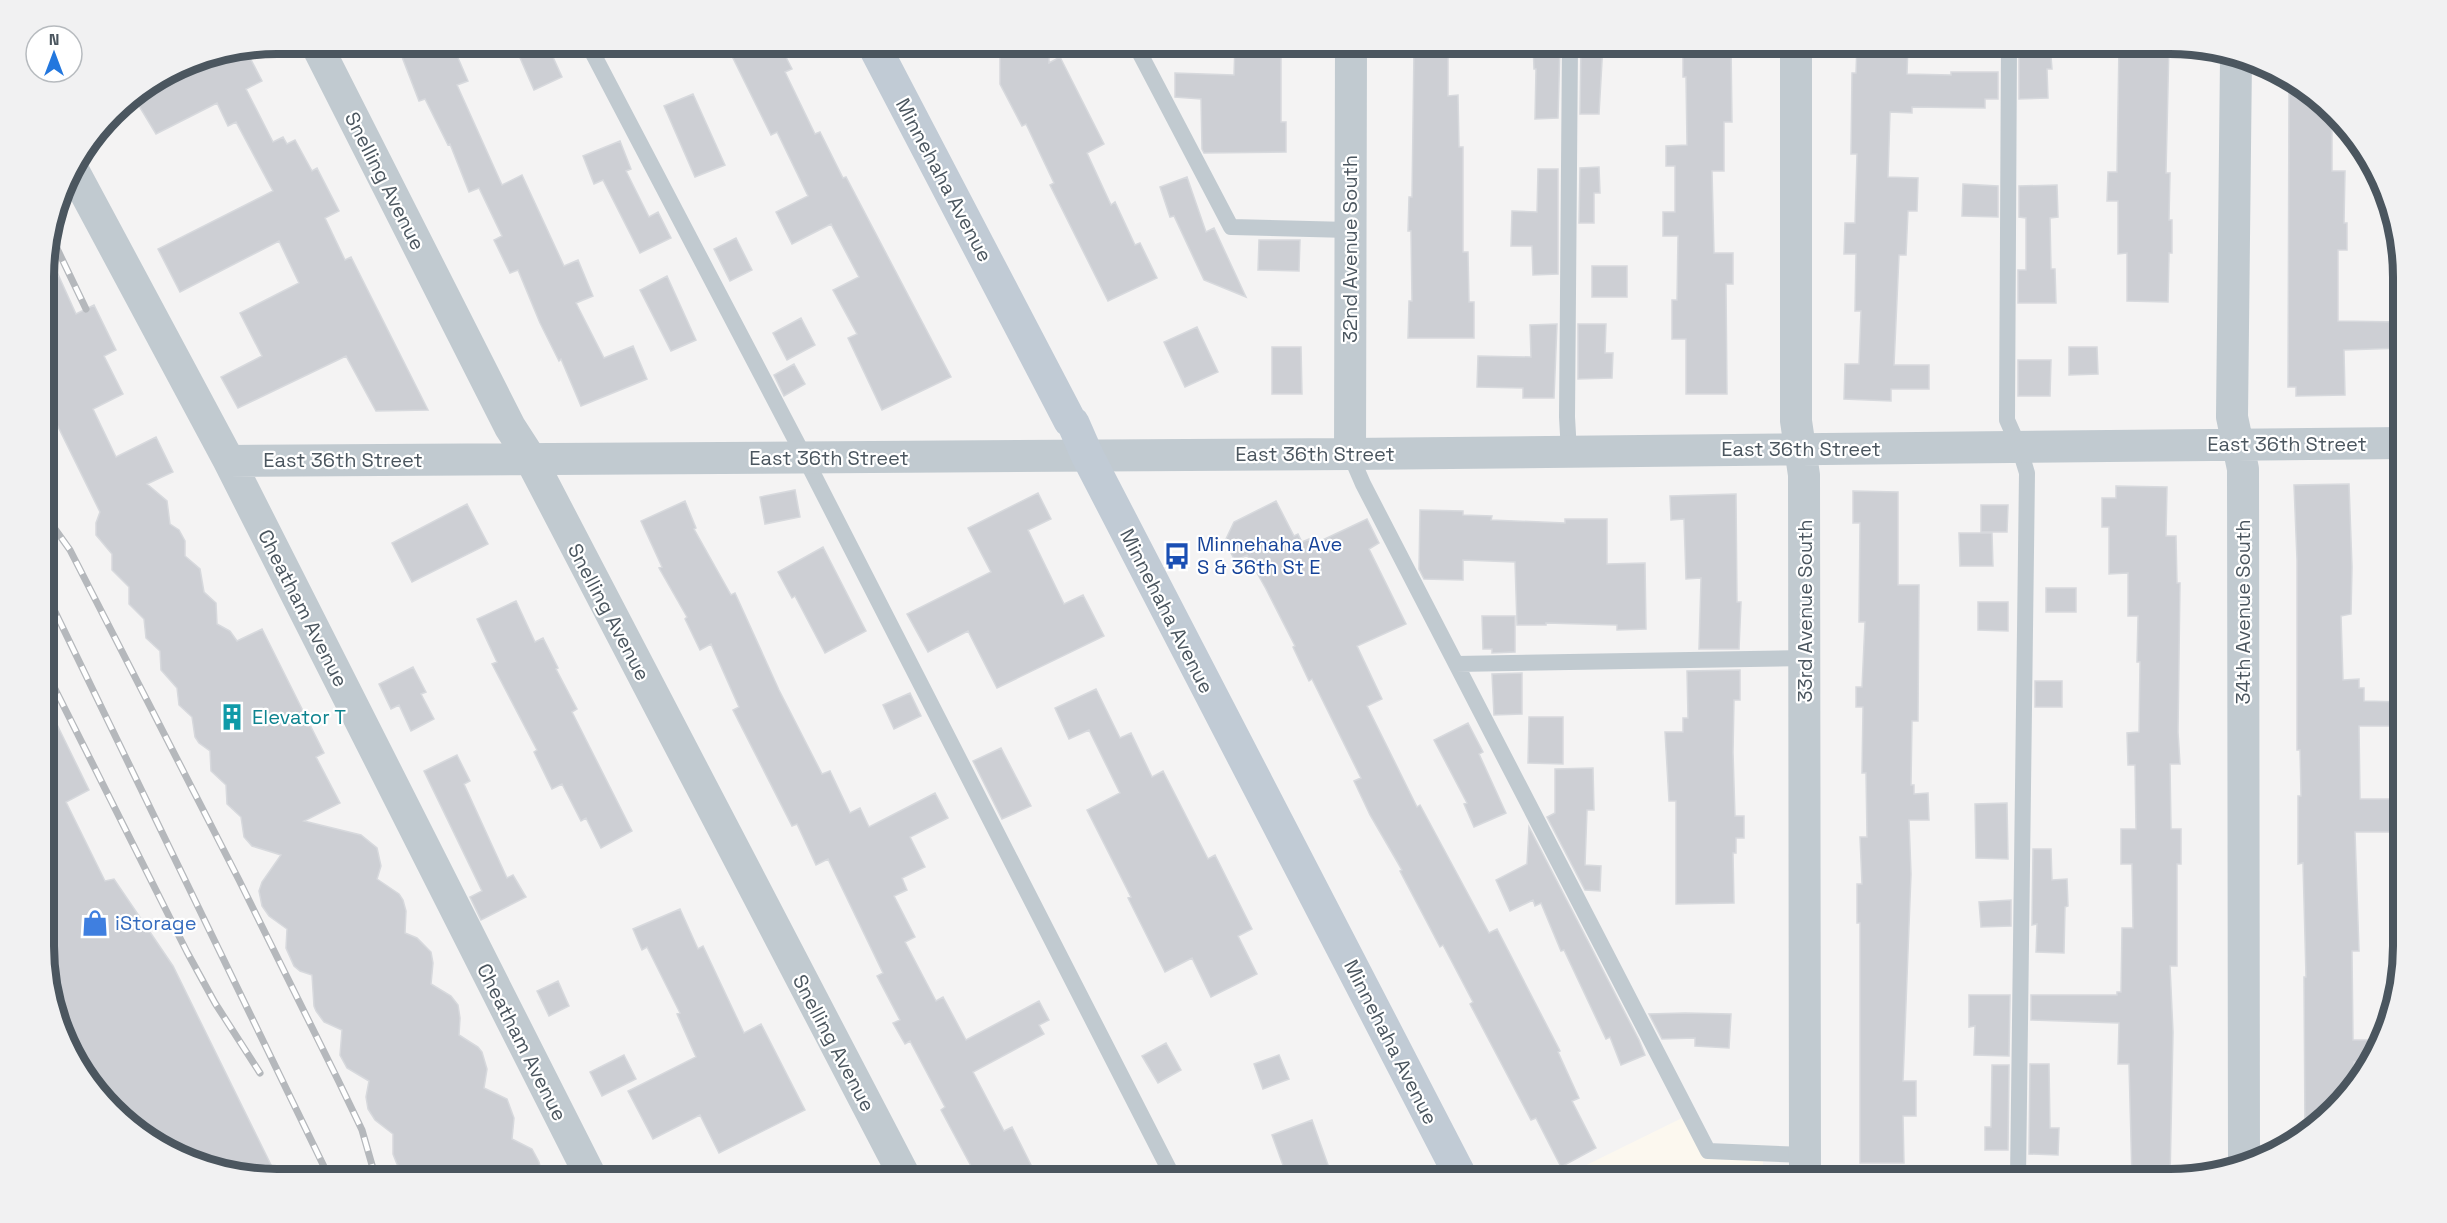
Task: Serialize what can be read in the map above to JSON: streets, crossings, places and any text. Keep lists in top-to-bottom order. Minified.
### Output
{"streets":{"main road":["Minnehaha Avenue"],"street":["Snelling Avenue","32nd Avenue South","East 36th Street","Cheatham Avenue","33rd Avenue South","34th Avenue South"]},"crossings":[["Minnehaha Avenue","East 36th Street"],["Snelling Avenue","East 36th Street"],["32nd Avenue South","East 36th Street"],["East 36th Street","Cheatham Avenue"],["East 36th Street","33rd Avenue South"],["East 36th Street","34th Avenue South"]],"places":{"bus stop":["Minnehaha Ave S & 36th St E"],"building":["Elevator T"],"shop":["iStorage"]},"north":"top"}
